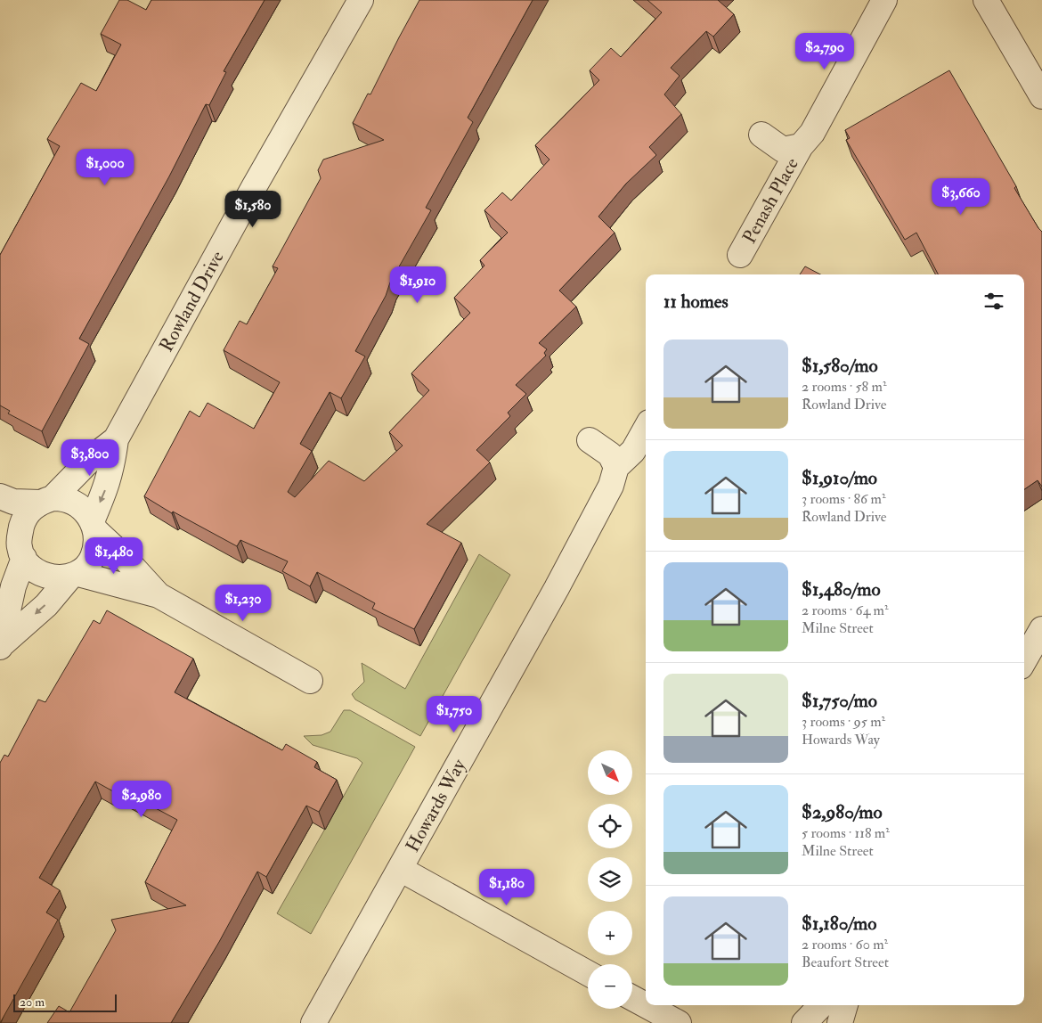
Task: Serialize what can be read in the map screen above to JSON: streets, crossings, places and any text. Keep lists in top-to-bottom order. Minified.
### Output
{"streets":{"street":["Penash Place","Rowland Drive","Howards Way"]},"scale_bar":"20 m","north":"bottom right","page":{"price":["$2,790","$1,000","$3,660","$1,580","$1,910","$3,800","$1,480","$1,230","$1,750","$2,980","$1,180"],"heading":"11 homes","list":[{"name":"$1,580/mo","note":"2 rooms · 58 m² · Rowland Drive"},{"name":"$1,910/mo","note":"3 rooms · 86 m² · Rowland Drive"},{"name":"$1,480/mo","note":"2 rooms · 64 m² · Milne Street"},{"name":"$1,750/mo","note":"3 rooms · 95 m² · Howards Way"},{"name":"$2,980/mo","note":"5 rooms · 118 m² · Milne Street"},{"name":"$1,180/mo","note":"2 rooms · 60 m² · Beaufort Street"}],"map_buttons":["+","−"],"scale":"20 m"}}
